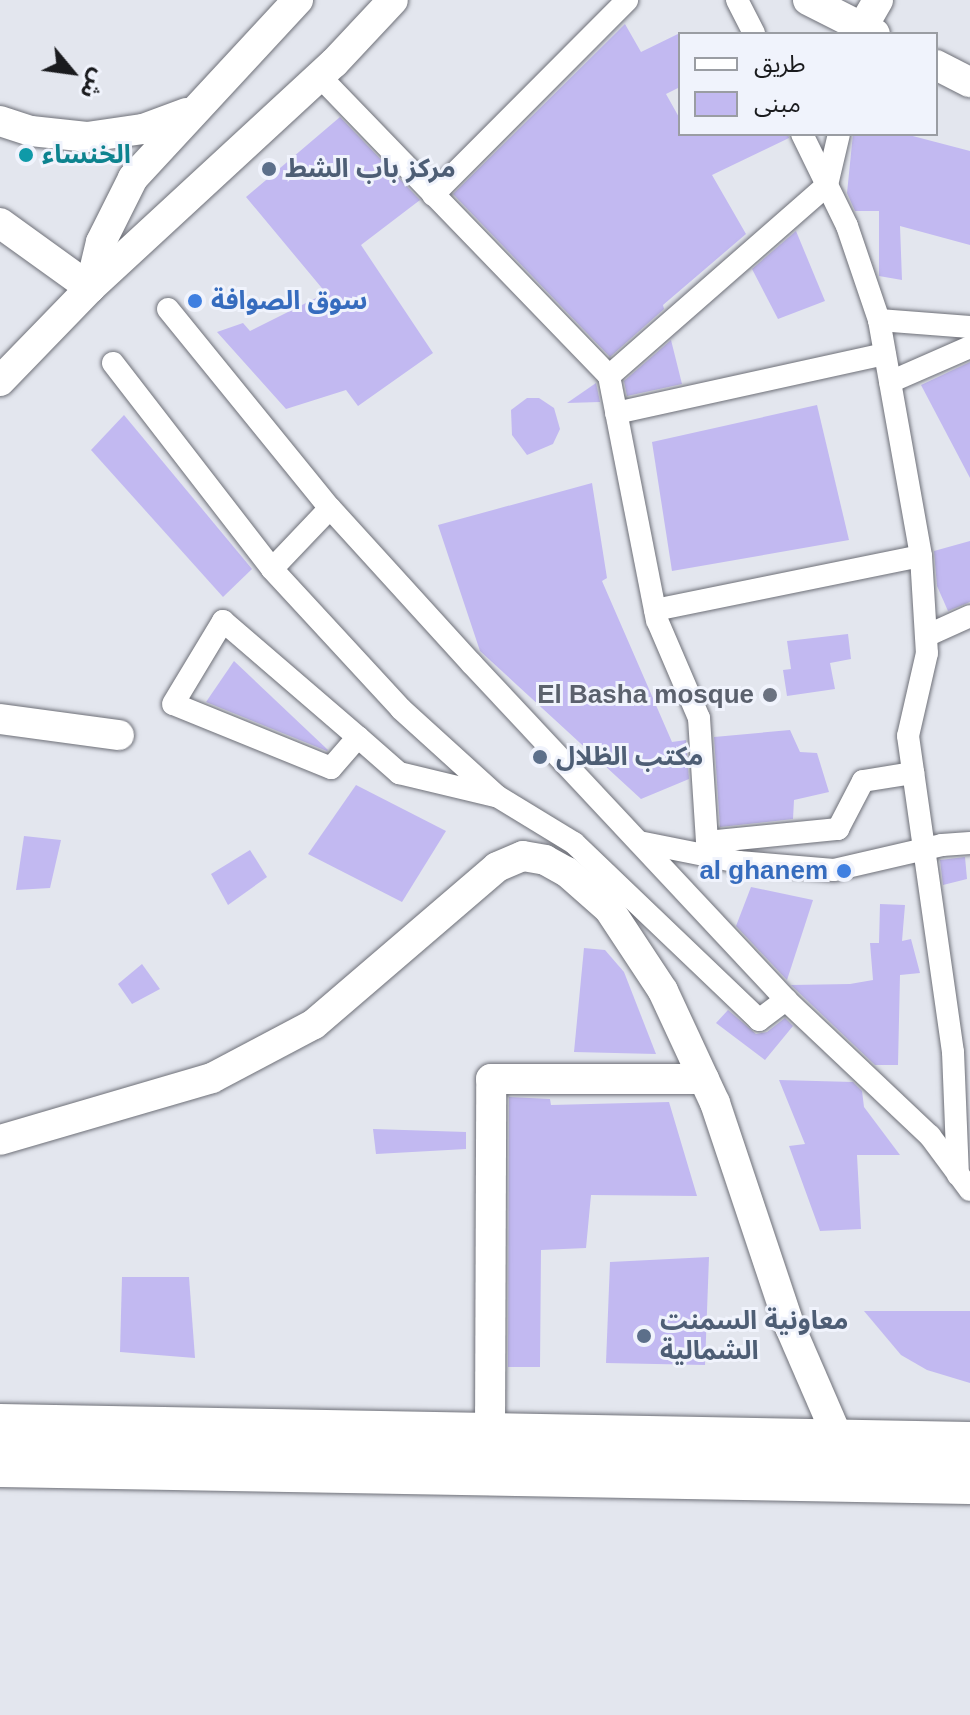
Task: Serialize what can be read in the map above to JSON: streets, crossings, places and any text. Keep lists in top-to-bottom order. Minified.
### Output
{"places":["الخنساء","مركز باب الشط","سوق الصوافة","El Basha mosque","مكتب الظلال","al ghanem","معاونية السمنت الشمالية"],"legend":["طريق","مبنى"],"north":"bottom right"}
